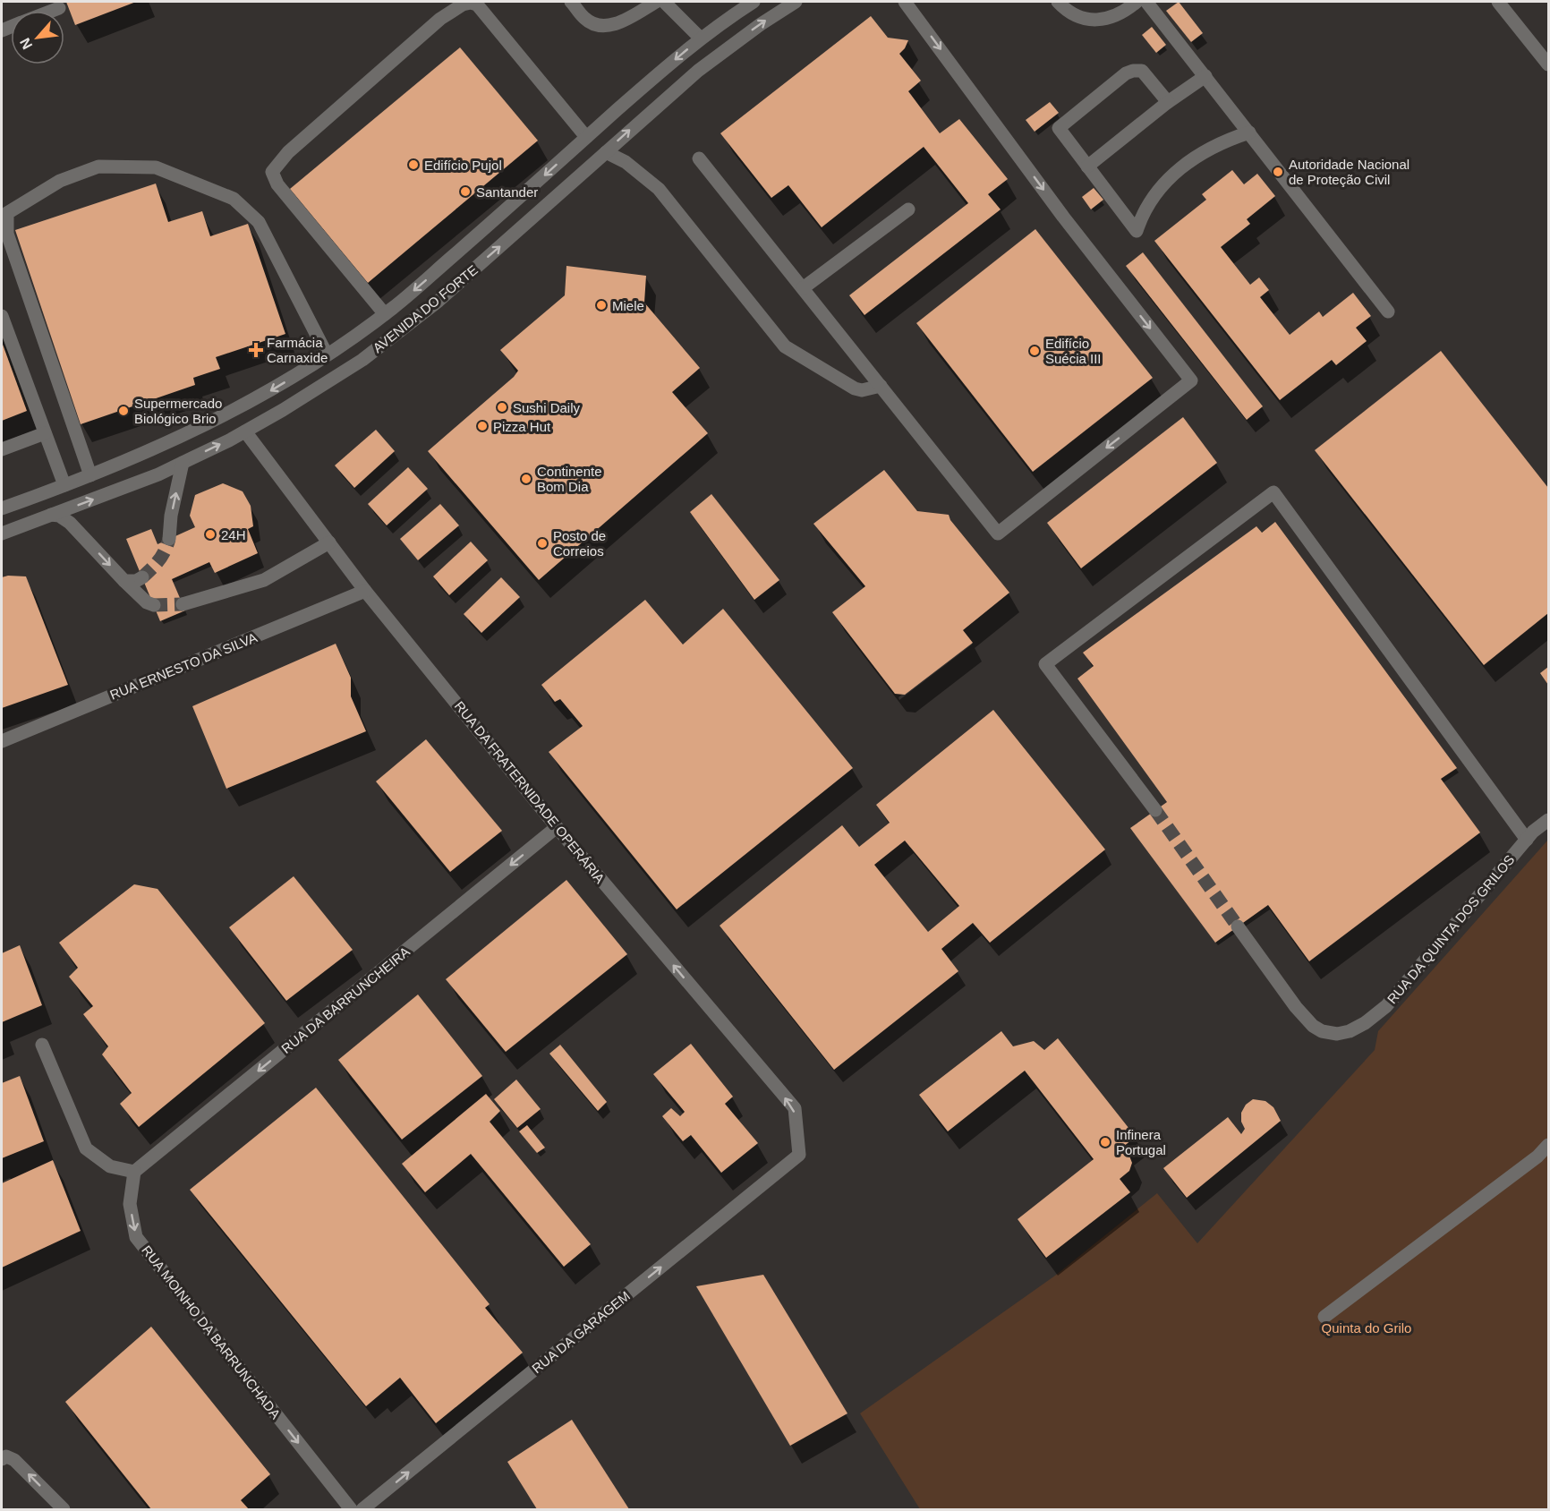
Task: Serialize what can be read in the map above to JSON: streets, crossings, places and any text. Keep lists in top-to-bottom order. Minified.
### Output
{"streets":{"street":["AVENIDA DO FORTE","RUA ERNESTO DA SILVA","RUA DA FRATERNIDADE OPERÁRIA","RUA DA QUINTA DOS GRILOS","RUA DA BARRUNCHEIRA","RUA MOINHO DA BARRUNCHADA","RUA DA GARAGEM"]},"crossings":[["AVENIDA DO FORTE","RUA DA FRATERNIDADE OPERÁRIA"],["RUA ERNESTO DA SILVA","RUA DA FRATERNIDADE OPERÁRIA"],["RUA DA FRATERNIDADE OPERÁRIA","RUA DA BARRUNCHEIRA"],["RUA DA FRATERNIDADE OPERÁRIA","RUA DA GARAGEM"],["RUA DA BARRUNCHEIRA","RUA MOINHO DA BARRUNCHADA"]],"one_way":["RUA DA FRATERNIDADE OPERÁRIA","RUA DA BARRUNCHEIRA","RUA MOINHO DA BARRUNCHADA","RUA DA GARAGEM"],"parks":["Quinta do Grilo"],"places":{"other":["Edifício Pujol","Autoridade Nacional de Proteção Civil","Santander","Miele","Edifício Suécia III","Sushi Daily","Supermercado Biológico Brio","Pizza Hut","Continente Bom Dia","24H","Posto de Correios","Infinera Portugal"],"health":["Farmácia Carnaxide"]},"north":"bottom left"}
